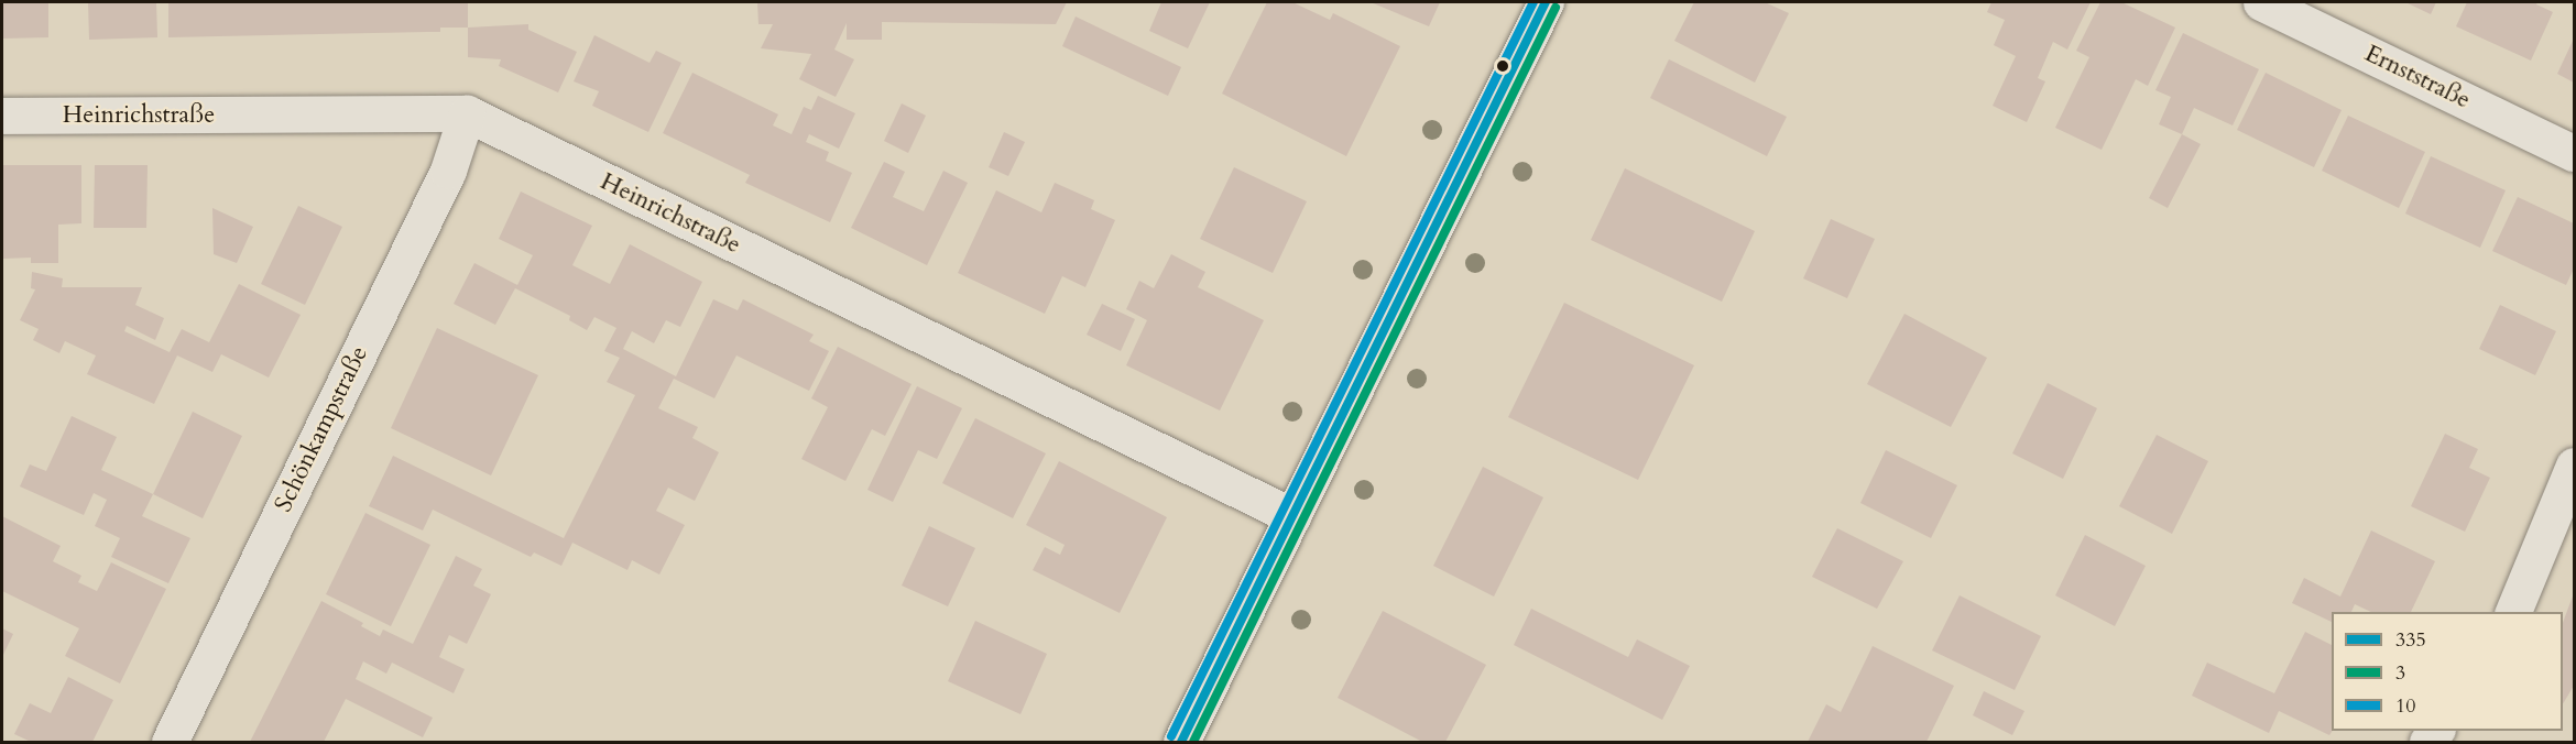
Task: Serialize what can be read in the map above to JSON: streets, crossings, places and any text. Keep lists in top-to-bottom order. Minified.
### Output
{"streets":{"street":["Ernststraße","Heinrichstraße","Schönkampstraße"]},"crossings":[["Heinrichstraße","Schönkampstraße"]],"lines":["transit line 335","transit line 10","transit line 3"],"legend":["335","3","10"]}
